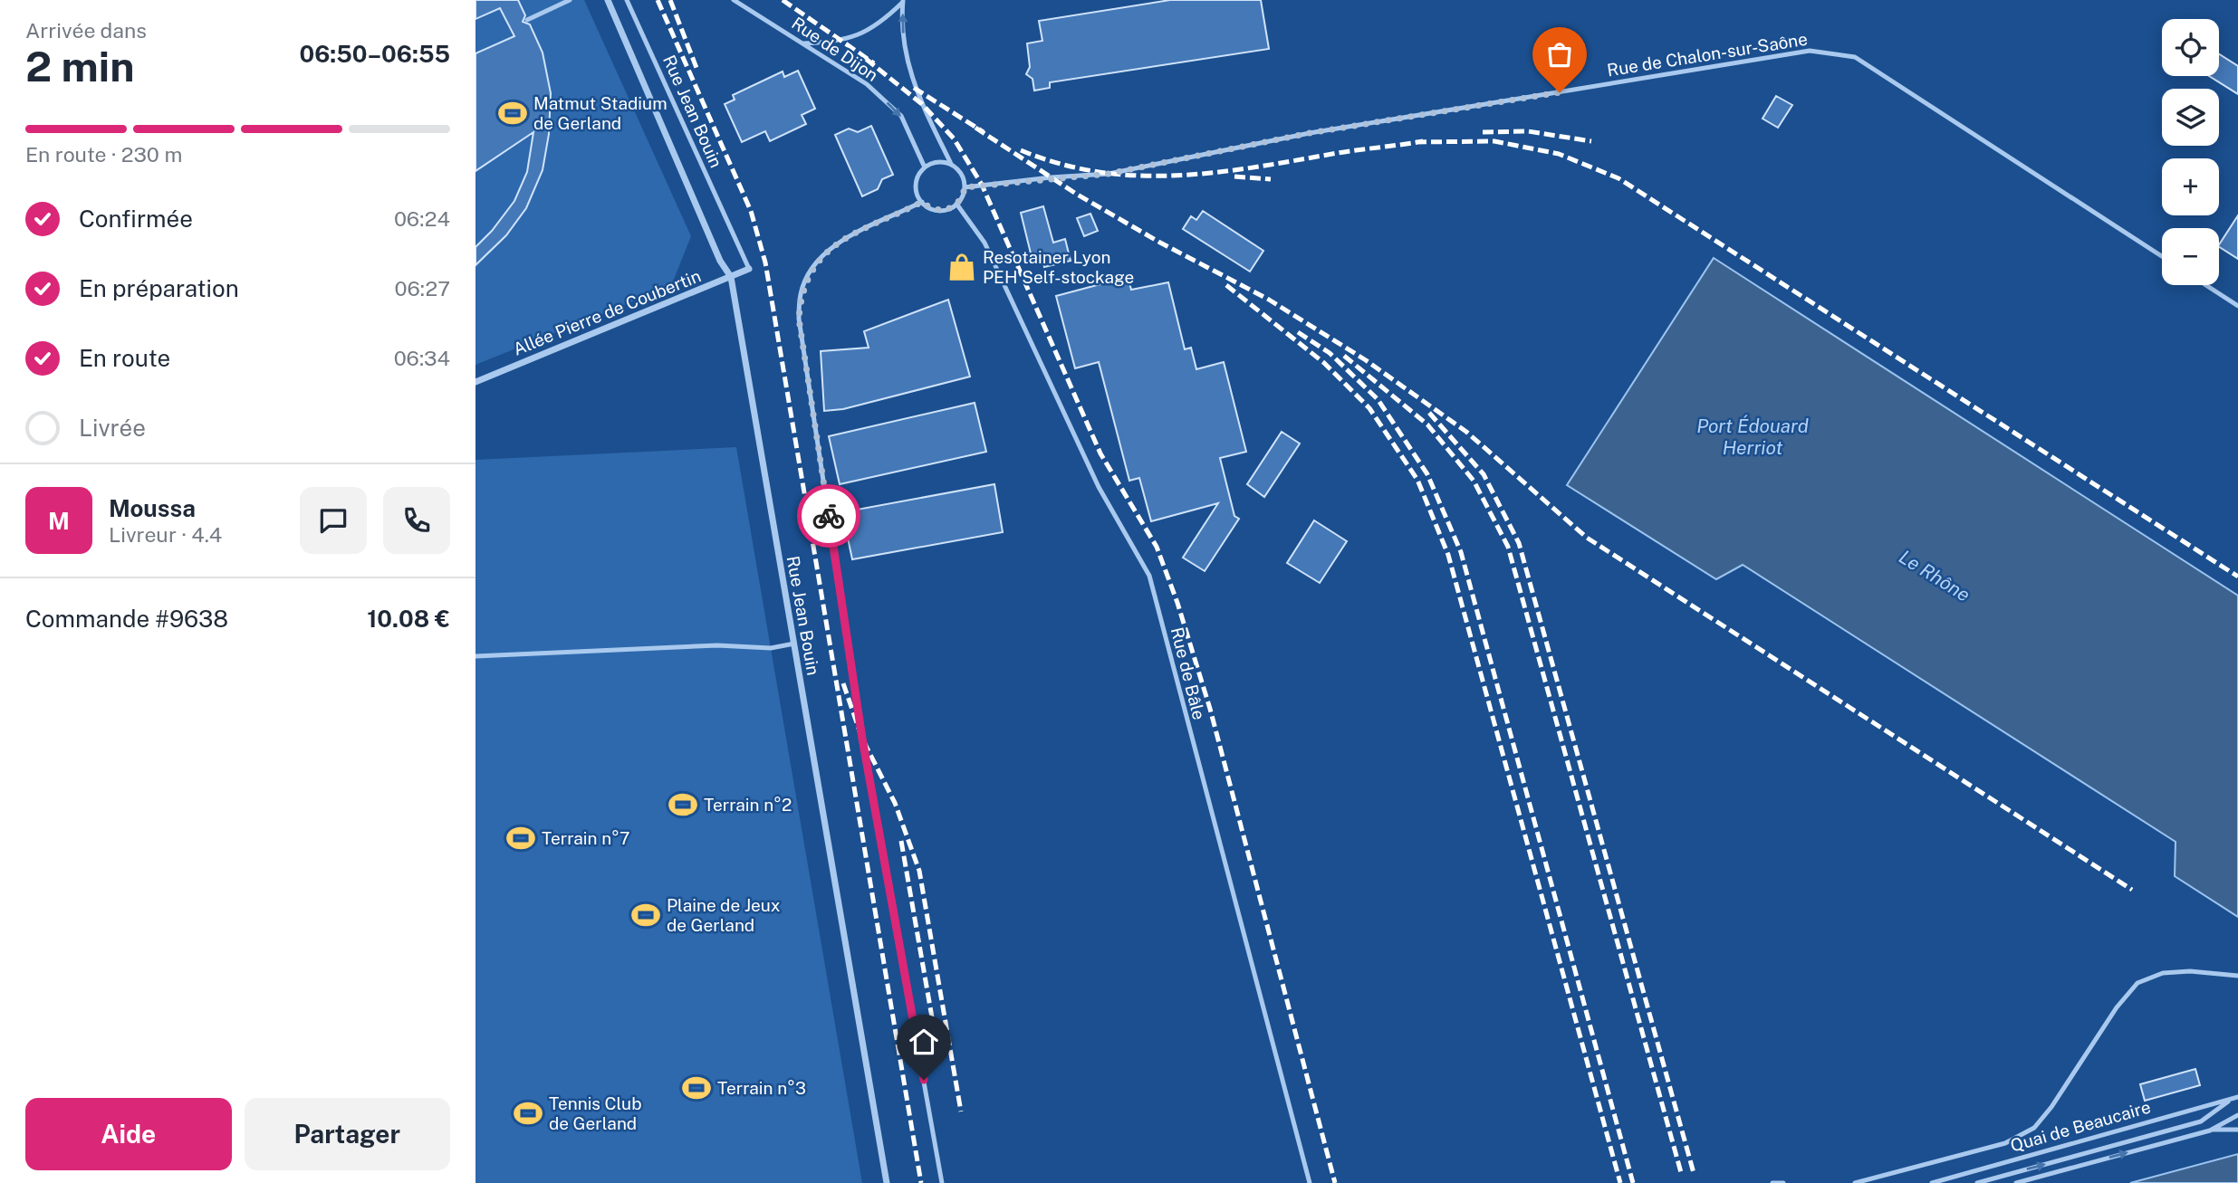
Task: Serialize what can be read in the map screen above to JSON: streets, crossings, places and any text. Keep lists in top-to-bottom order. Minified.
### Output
{"streets":{"street":["Rue Jean Bouin","Allée Pierre de Coubertin"],"lane":["Rue de Dijon","Rue de Chalon-sur-Saône","Rue de Bâle","Quai de Beaucaire"]},"crossings":[["Rue de Dijon","Rue de Chalon-sur-Saône"],["Rue de Dijon","Rue de Bâle"],["Rue de Chalon-sur-Saône","Rue de Bâle"],["Rue Jean Bouin","Allée Pierre de Coubertin"]],"one_way":["Rue de Dijon"],"water":["Port Édouard Herriot","Le Rhône"],"places":{"sports":["Matmut Stadium de Gerland","Terrain n°2","Terrain n°7","Plaine de Jeux de Gerland","Terrain n°3","Tennis Club de Gerland"],"shop":["Resotainer Lyon PEH Self-stockage"]},"page":{"heading":["2 min","Arrivée dans","06:50–06:55"],"panel":["Moussa","Livreur · 4.4","Commande #9638","10.08 €"],"map_buttons":["+","−"],"bar":"En route · 230 m","list":[["Confirmée","06:24"],["En préparation","06:27"],["En route","06:34"],"Livrée"],"round":"M","buttons":["Aide","Partager"]}}
